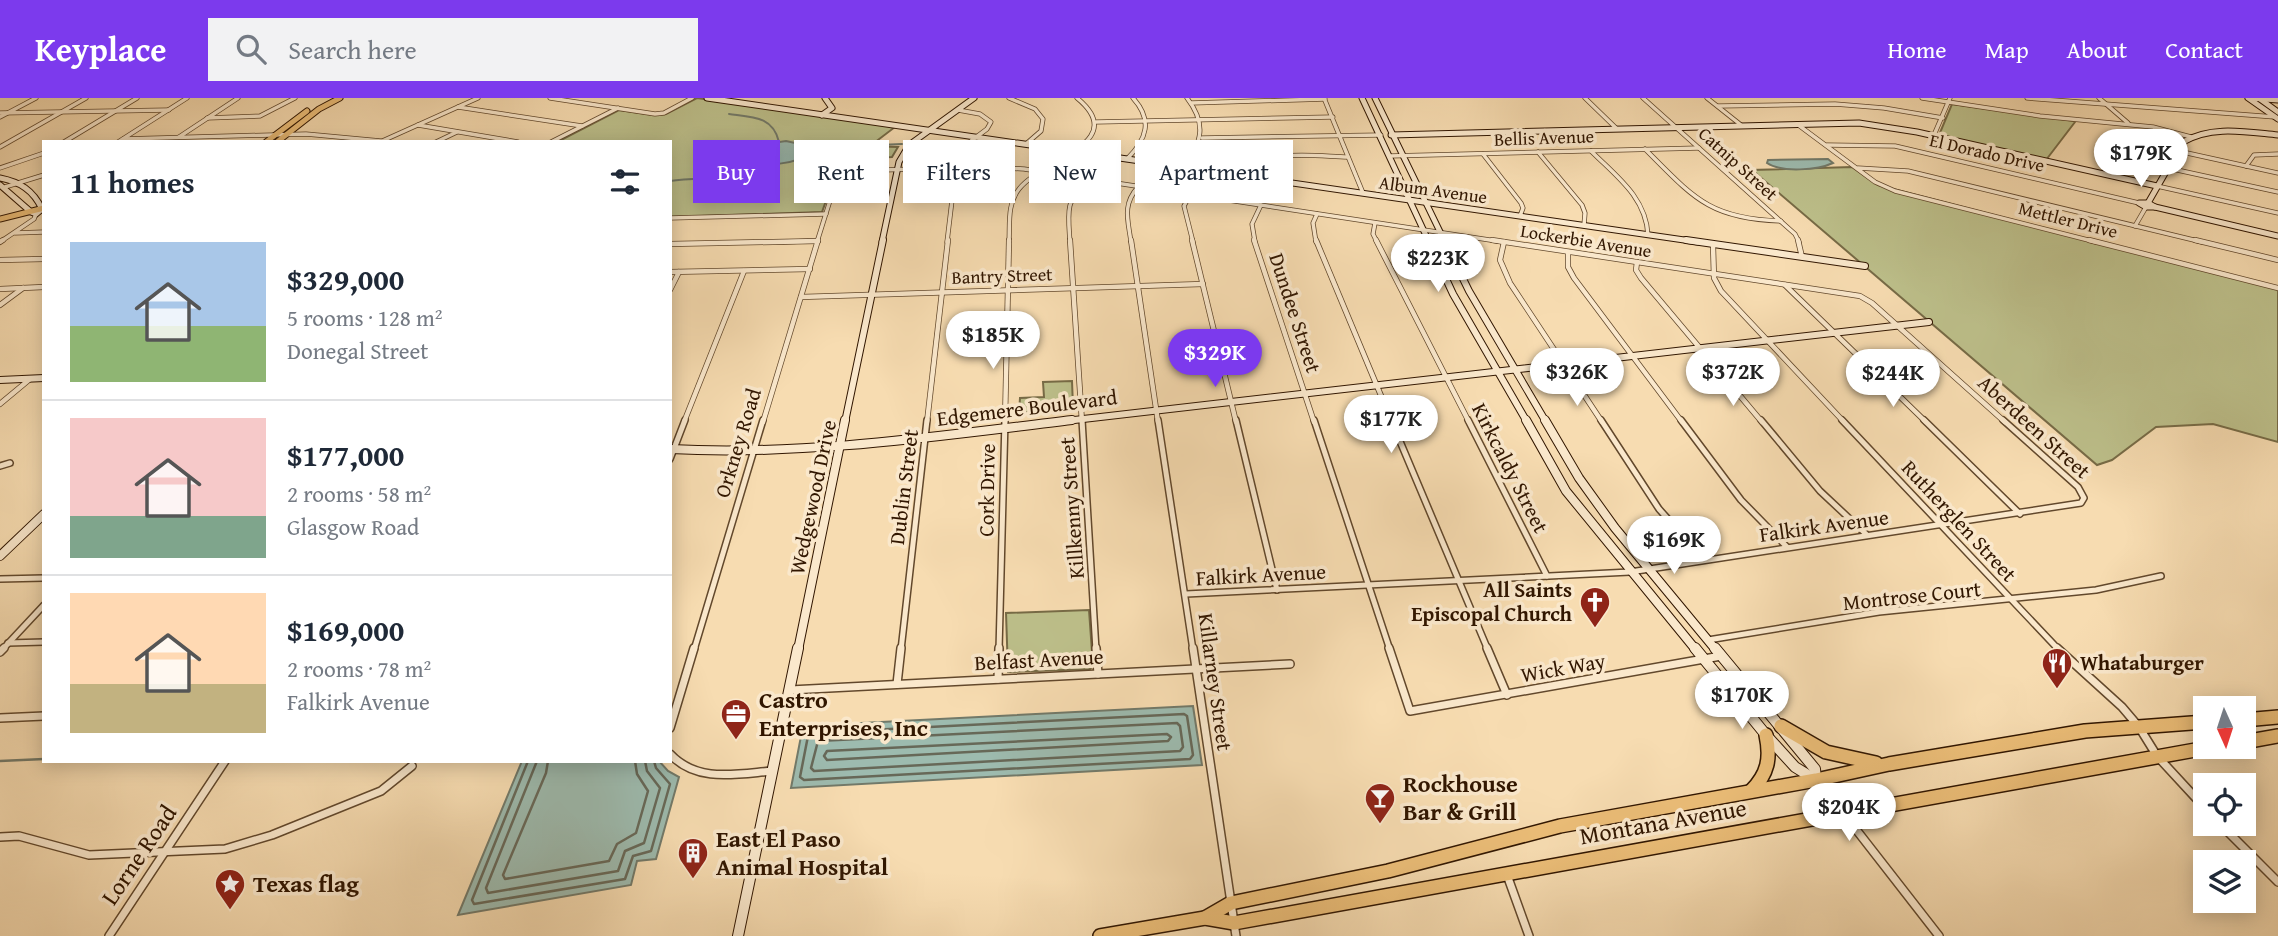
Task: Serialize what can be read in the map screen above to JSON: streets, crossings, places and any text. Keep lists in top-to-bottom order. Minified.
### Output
{"streets":{"highway":["Montana Avenue"],"street":["Bellis Avenue","El Dorado Drive","Catnip Street","Album Avenue","Mettler Drive","Lockerbie Avenue","Bantry Street","Dundee Street","Edgemere Boulevard","Aberdeen Street","Orkney Road","Kirkcaldy Street","Dublin Street","Cork Drive","Wedgewood Drive","Killkenny Street","Rutherglen Street","Falkirk Avenue","Montrose Court","Belfast Avenue","Wick Way","Killarney Street","Lorne Road"]},"crossings":[["Bellis Avenue","Catnip Street"],["Catnip Street","Album Avenue"],["Album Avenue","Wedgewood Drive"],["Album Avenue","Rutherglen Street"],["Lockerbie Avenue","Dundee Street"],["Lockerbie Avenue","Aberdeen Street"],["Lockerbie Avenue","Kirkcaldy Street"],["Lockerbie Avenue","Wedgewood Drive"],["Lockerbie Avenue","Rutherglen Street"],["Bantry Street","Orkney Road"],["Bantry Street","Dublin Street"],["Bantry Street","Cork Drive"],["Bantry Street","Wedgewood Drive"],["Bantry Street","Killkenny Street"],["Bantry Street","Killarney Street"],["Dundee Street","Edgemere Boulevard"],["Dundee Street","Falkirk Avenue"],["Dundee Street","Wick Way"],["Edgemere Boulevard","Aberdeen Street"],["Edgemere Boulevard","Orkney Road"],["Edgemere Boulevard","Kirkcaldy Street"],["Edgemere Boulevard","Dublin Street"],["Edgemere Boulevard","Cork Drive"],["Edgemere Boulevard","Wedgewood Drive"],["Edgemere Boulevard","Killkenny Street"],["Edgemere Boulevard","Rutherglen Street"],["Edgemere Boulevard","Killarney Street"],["Aberdeen Street","Falkirk Avenue"],["Kirkcaldy Street","Falkirk Avenue"],["Dublin Street","Belfast Avenue"],["Cork Drive","Belfast Avenue"],["Wedgewood Drive","Belfast Avenue"],["Killkenny Street","Belfast Avenue"],["Rutherglen Street","Falkirk Avenue"],["Rutherglen Street","Montrose Court"],["Rutherglen Street","Montana Avenue"],["Falkirk Avenue","Killarney Street"],["Belfast Avenue","Killarney Street"],["Killarney Street","Montana Avenue"]],"places":{"church":["All Saints Episcopal Church"],"restaurant":["Whataburger"],"office":["Castro Enterprises, Inc"],"bar":["Rockhouse Bar & Grill"],"building":["East El Paso Animal Hospital"],"place":["Texas flag"]},"north":"bottom","page":{"header":"Keyplace","search":"Search here","nav":["Home","Map","About","Contact"],"price":["$179K","$223K","$185K","$329K","$326K","$372K","$244K","$177K","$169K","$170K","$204K"],"chip":["Buy","Rent","Filters","New","Apartment"],"heading":"11 homes","list":[{"name":"$329,000","note":"5 rooms · 128 m² · Donegal Street"},{"name":"$177,000","note":"2 rooms · 58 m² · Glasgow Road"},{"name":"$169,000","note":"2 rooms · 78 m² · Falkirk Avenue"}]}}
